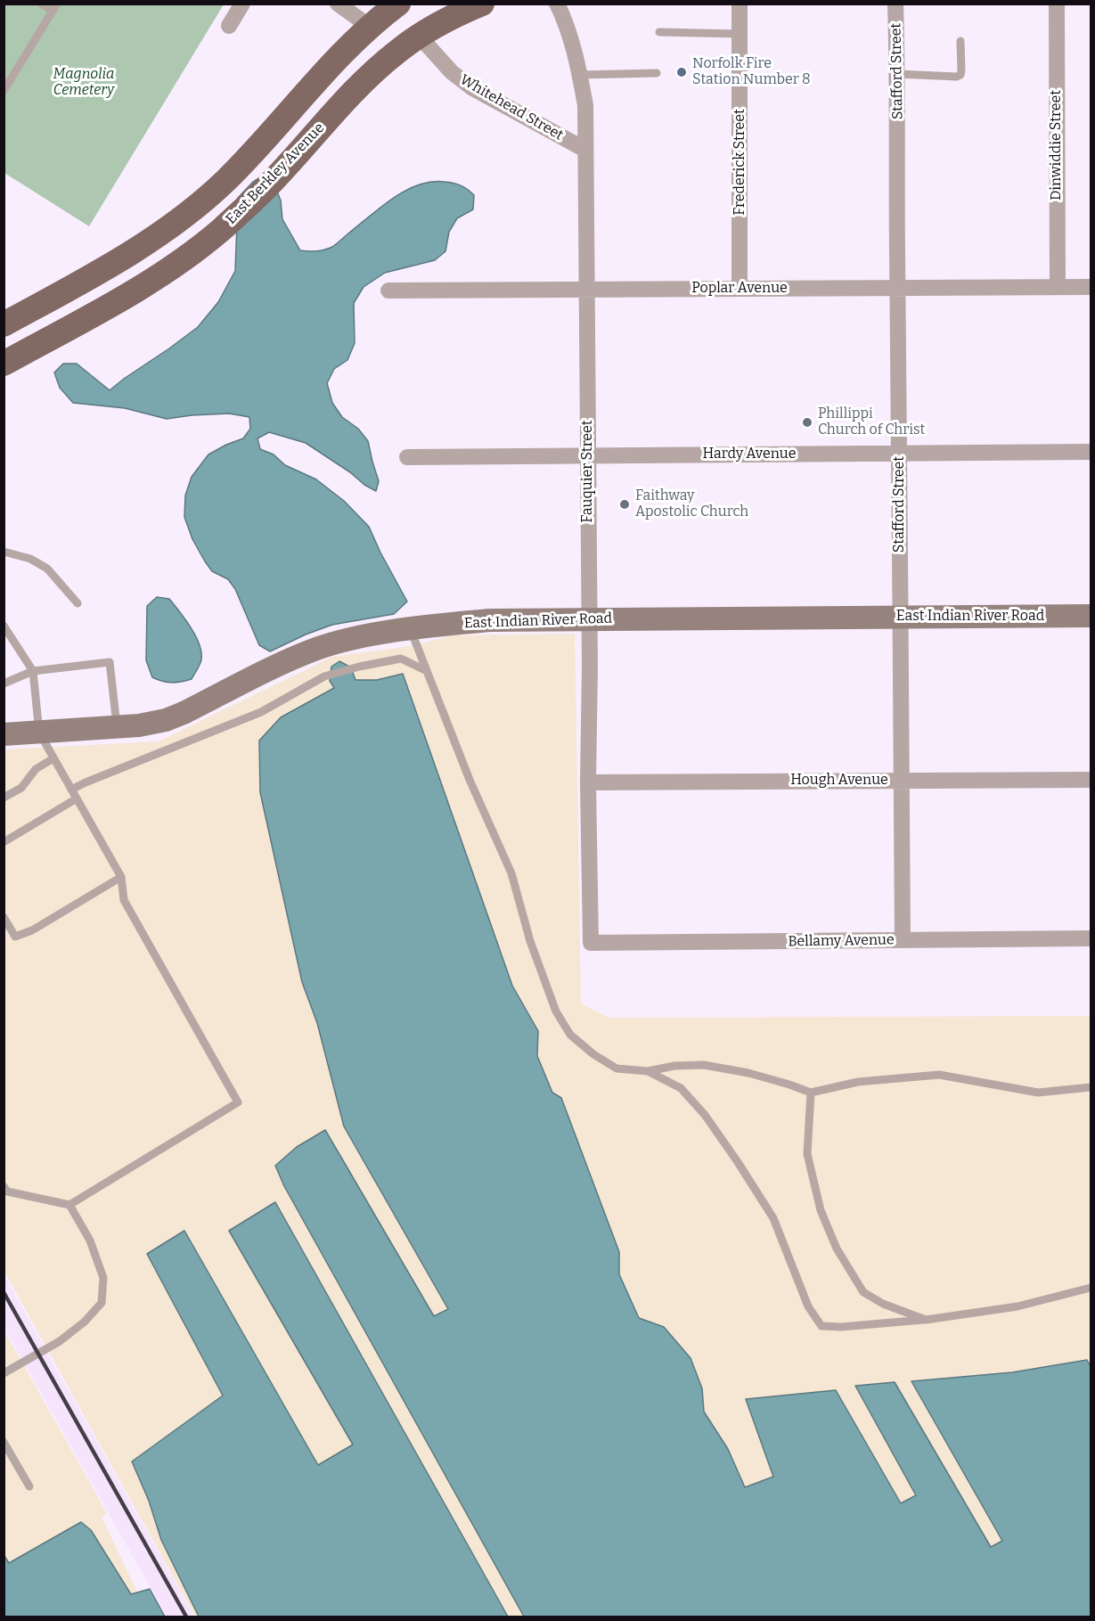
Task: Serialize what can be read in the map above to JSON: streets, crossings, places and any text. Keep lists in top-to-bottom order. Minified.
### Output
{"streets":{"main road":["East Berkley Avenue"],"street":["Stafford Street","Whitehead Street","Dinwiddie Street","Frederick Street","Poplar Avenue","Hardy Avenue","Fauquier Street","East Indian River Road","Hough Avenue","Bellamy Avenue"]},"crossings":[["Stafford Street","Poplar Avenue"],["Stafford Street","Hardy Avenue"],["Stafford Street","East Indian River Road"],["Stafford Street","Hough Avenue"],["Stafford Street","Bellamy Avenue"],["Whitehead Street","East Berkley Avenue"],["Whitehead Street","Fauquier Street"],["Dinwiddie Street","Poplar Avenue"],["Frederick Street","Poplar Avenue"],["Poplar Avenue","Fauquier Street"],["Hardy Avenue","Fauquier Street"],["Fauquier Street","East Indian River Road"],["Fauquier Street","Hough Avenue"],["Fauquier Street","Bellamy Avenue"]],"parks":["Magnolia Cemetery"],"places":["Norfolk Fire Station Number 8","Phillippi Church of Christ","Faithway Apostolic Church"]}
